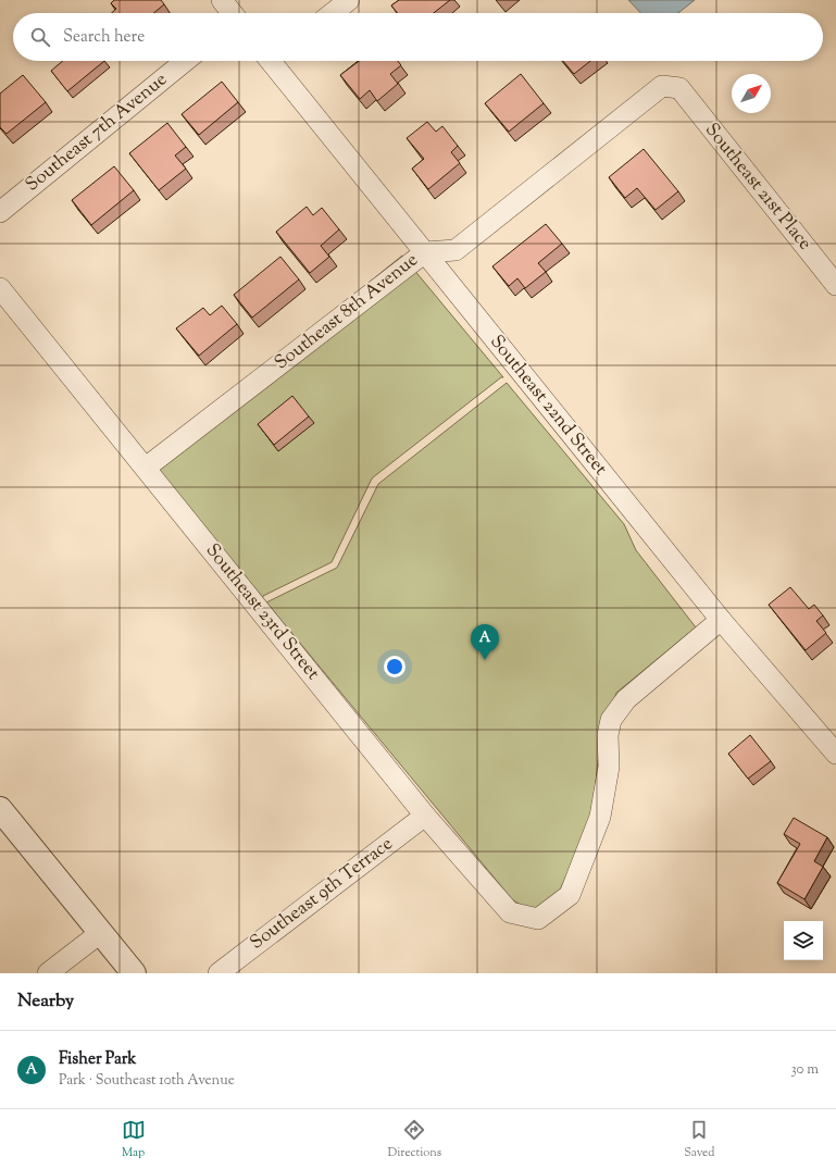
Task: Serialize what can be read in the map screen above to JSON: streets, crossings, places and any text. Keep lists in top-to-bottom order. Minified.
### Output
{"streets":{"street":["Southeast 7th Avenue","Southeast 21st Place","Southeast 8th Avenue","Southeast 22nd Street","Southeast 23rd Street","Southeast 9th Terrace"]},"crossings":[["Southeast 21st Place","Southeast 8th Avenue"],["Southeast 8th Avenue","Southeast 22nd Street"],["Southeast 8th Avenue","Southeast 23rd Street"],["Southeast 22nd Street","Southeast 23rd Street"],["Southeast 23rd Street","Southeast 9th Terrace"]],"north":"top right","page":{"search":"Search here","pins":"A","heading":"Nearby","list":[{"mark":"A","name":"Fisher Park","note":"Park · Southeast 10th Avenue","value":"30 m"}],"nav":["Map","Directions","Saved"]}}
